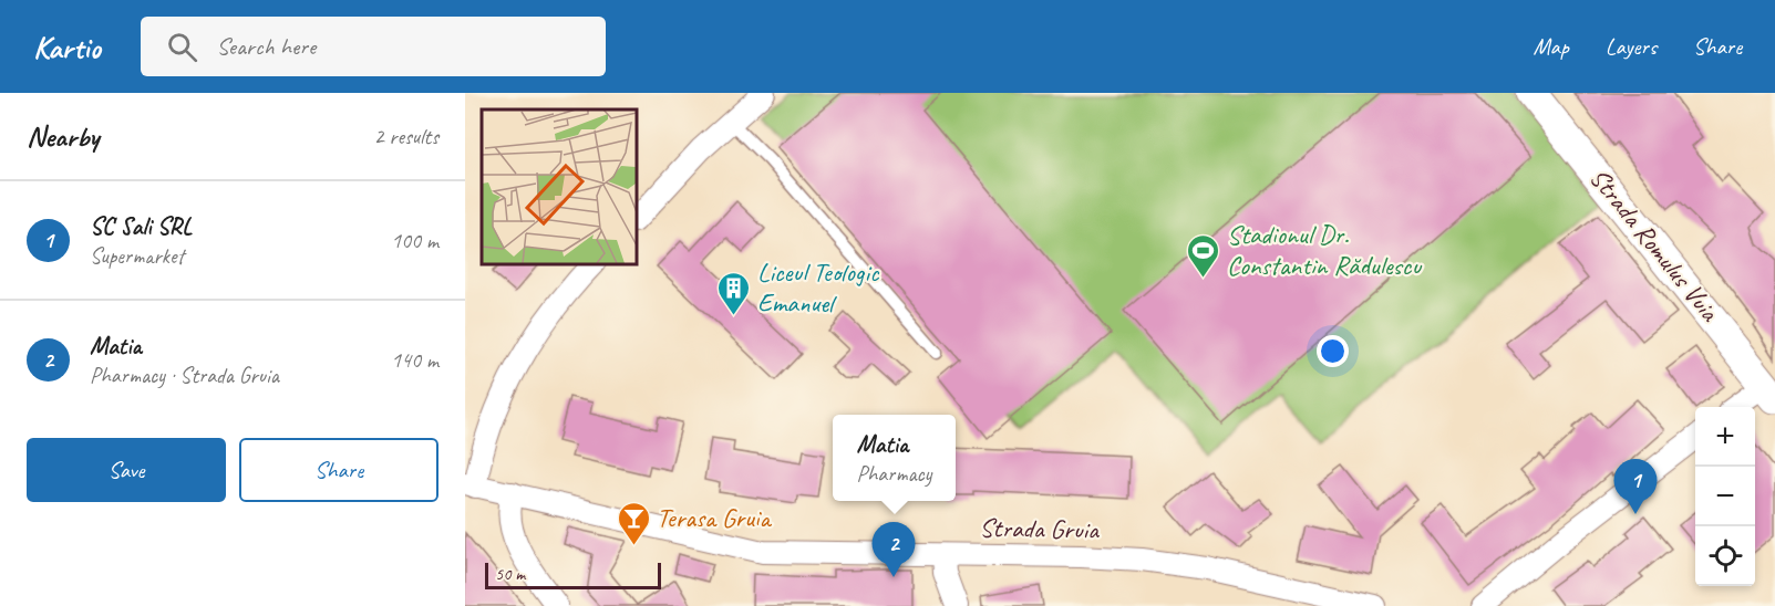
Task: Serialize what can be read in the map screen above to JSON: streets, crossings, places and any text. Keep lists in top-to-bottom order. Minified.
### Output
{"streets":{"street":["Strada Romulus Vuia","Strada Gruia"]},"places":{"sports":["Stadionul Dr. Constantin Rădulescu"],"building":["Liceul Teologic Emanuel"],"bar":["Terasa Gruia"]},"scale_bar":"50 m","page":{"header":"Kartio","search":"Search here","nav":["Map","Layers","Share"],"heading":["Nearby","2 results"],"list":[{"mark":"1","name":"SC Sali SRL","note":"Supermarket","value":"100 m"},{"mark":"2","name":"Matia","note":"Pharmacy · Strada Gruia","value":"140 m"}],"map_buttons":["+","−"],"popup":["Matia","Pharmacy"],"buttons":["Save","Share"],"pins":["1","2"],"scale":"50 m"}}
